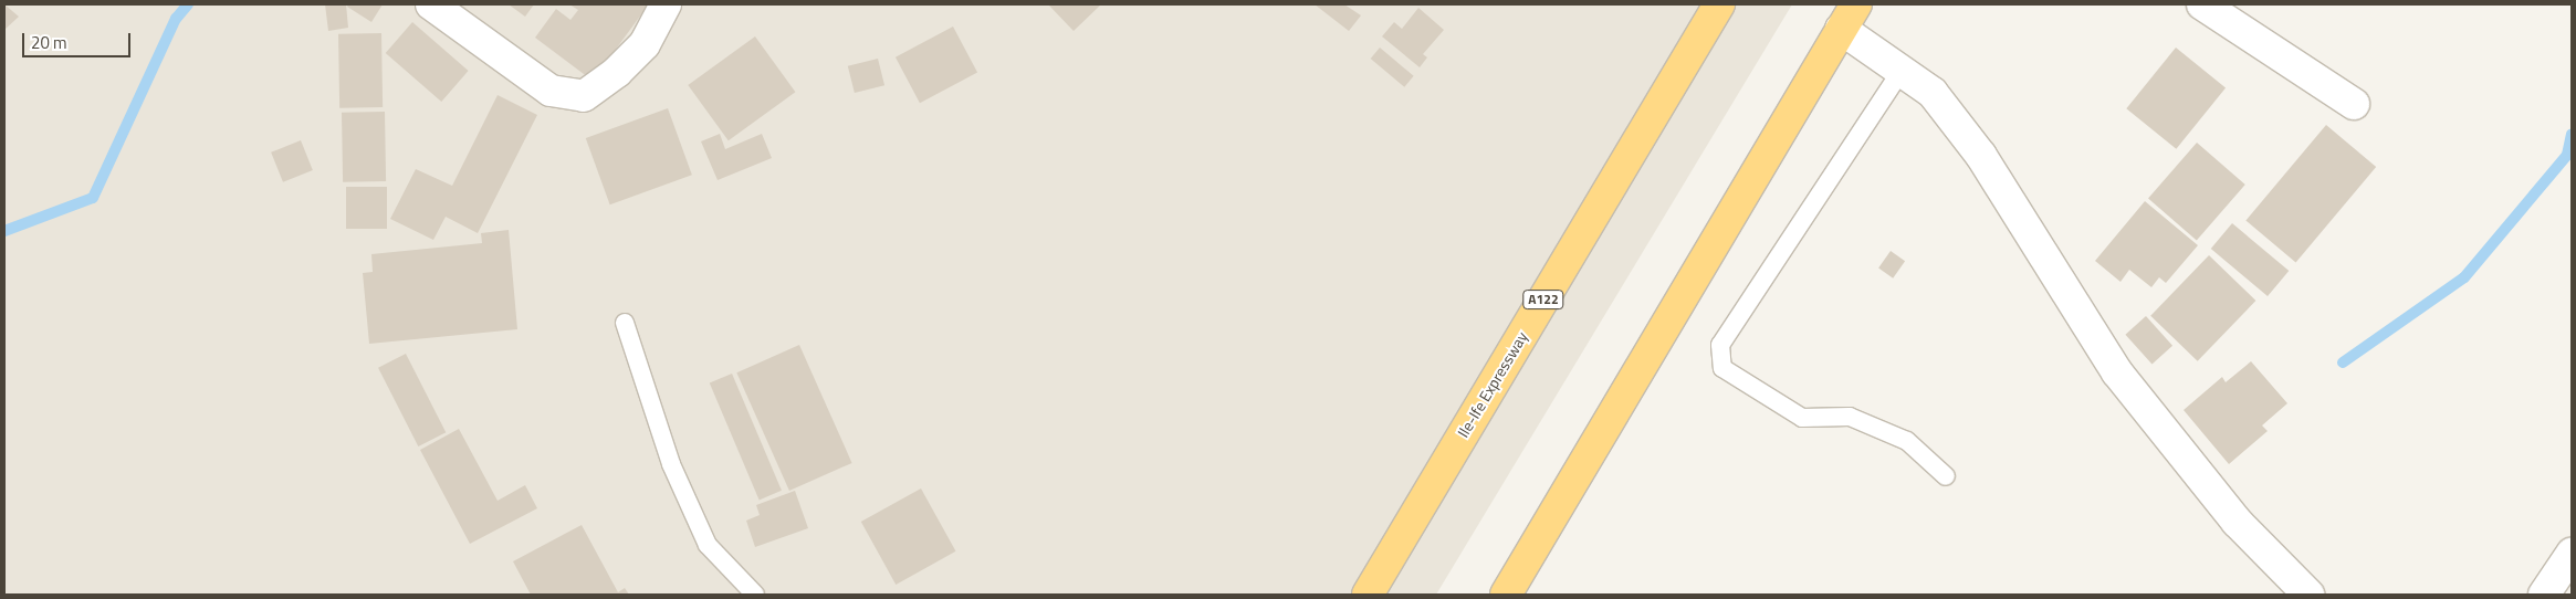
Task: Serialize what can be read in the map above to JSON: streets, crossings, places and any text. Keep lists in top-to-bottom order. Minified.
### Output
{"streets":{"highway":["A122","Ile-Ife Expressway"]},"scale_bar":"20 m"}
